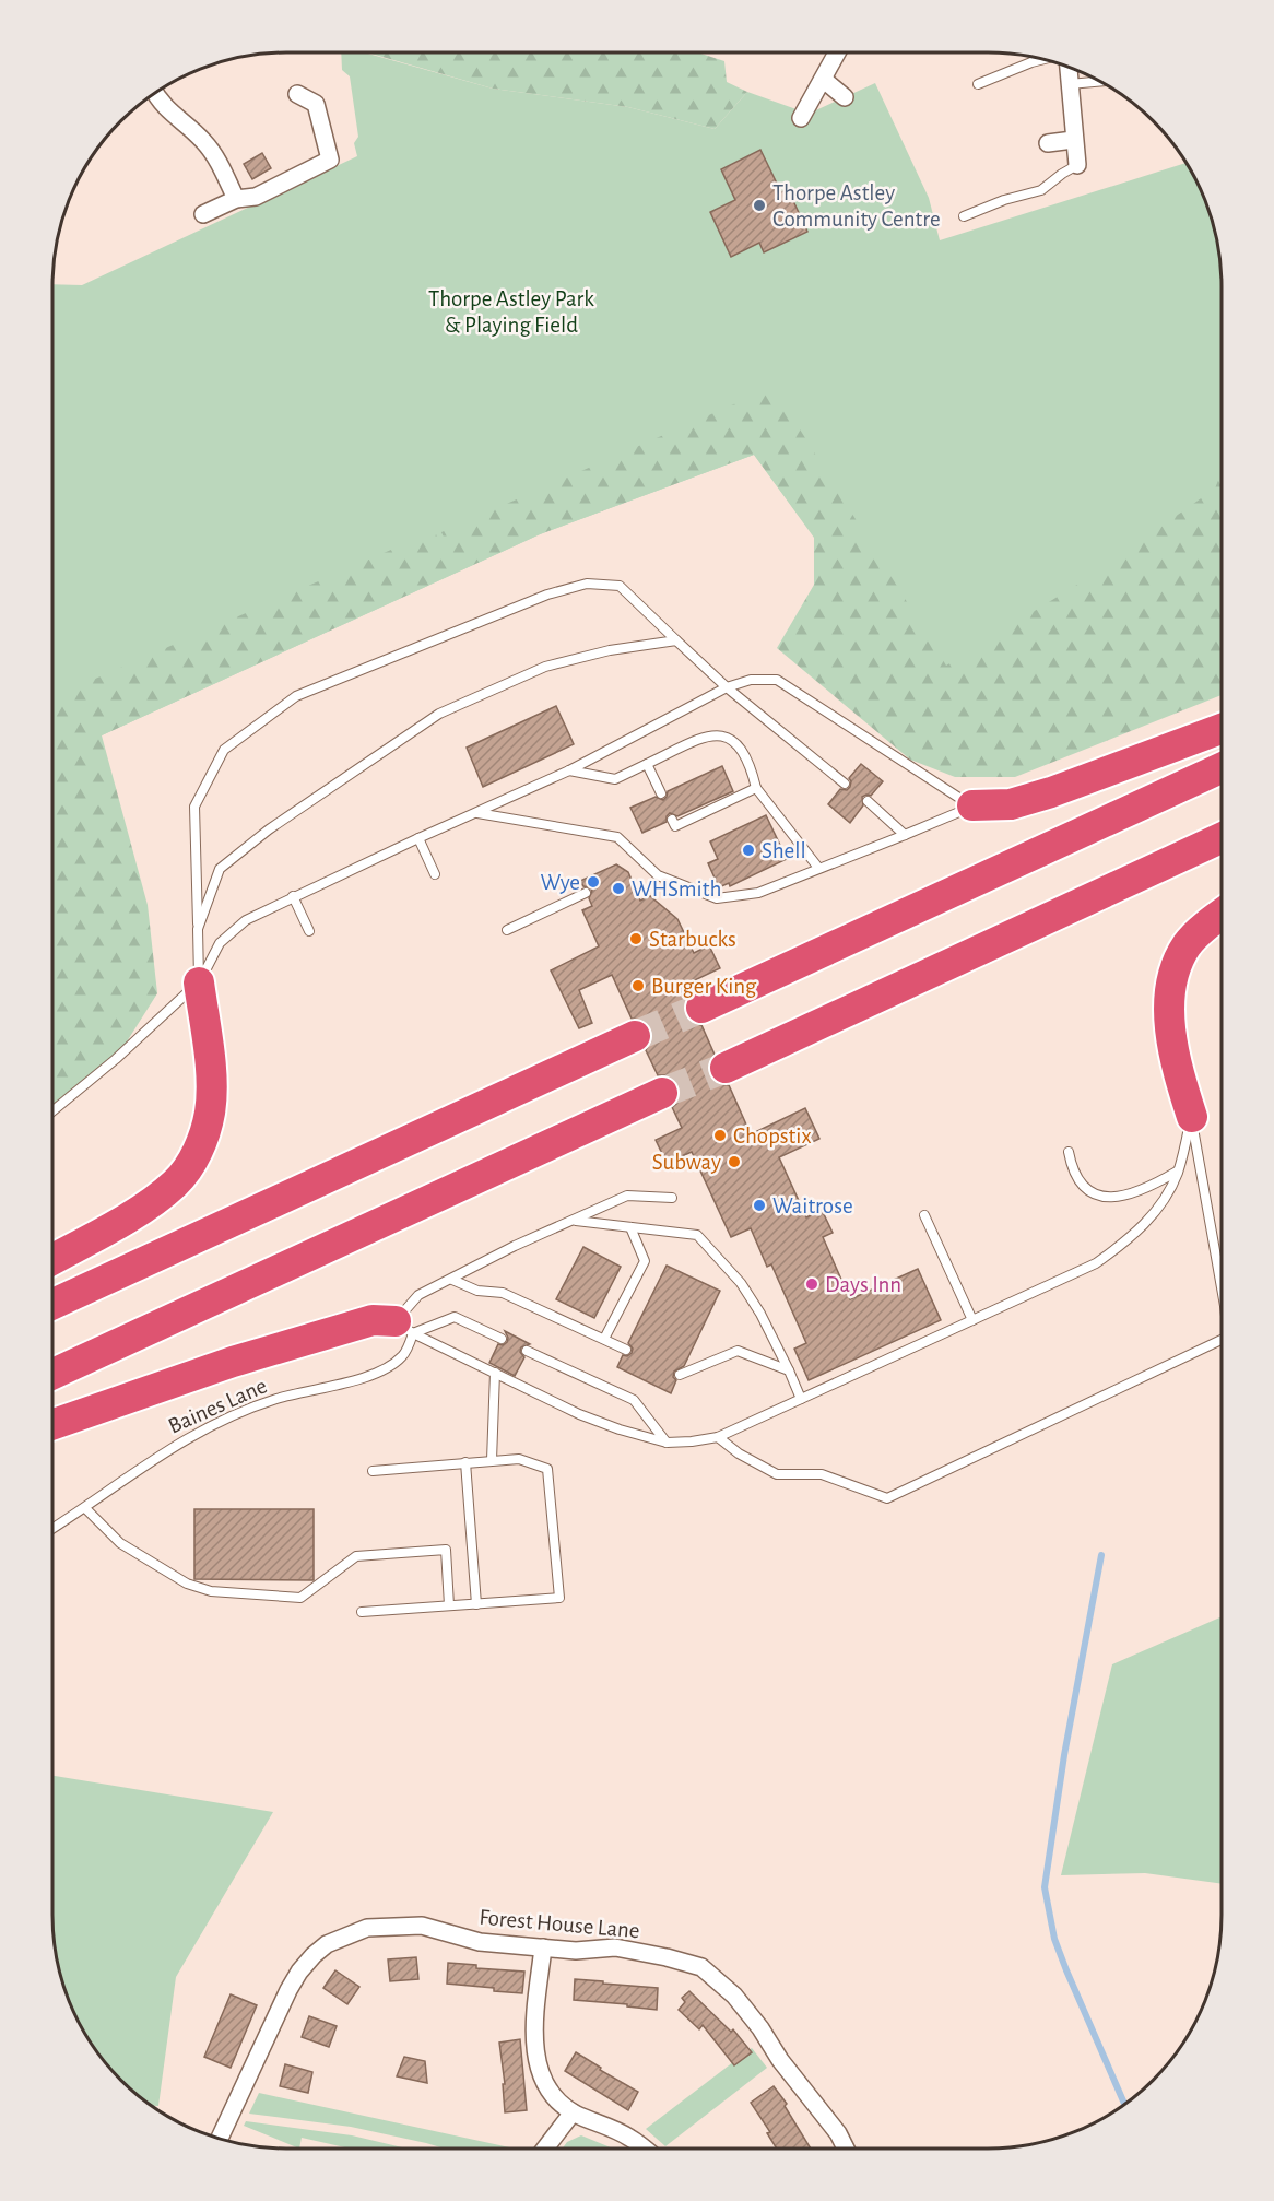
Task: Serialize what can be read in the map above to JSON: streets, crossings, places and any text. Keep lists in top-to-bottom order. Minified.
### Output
{"streets":{"street":["Forest House Lane"],"lane":["Baines Lane"]},"parks":["Thorpe Astley Park & Playing Field"],"places":["Thorpe Astley Community Centre","Shell","Wye","WHSmith","Starbucks","Burger King","Chopstix","Subway","Waitrose","Days Inn"]}
